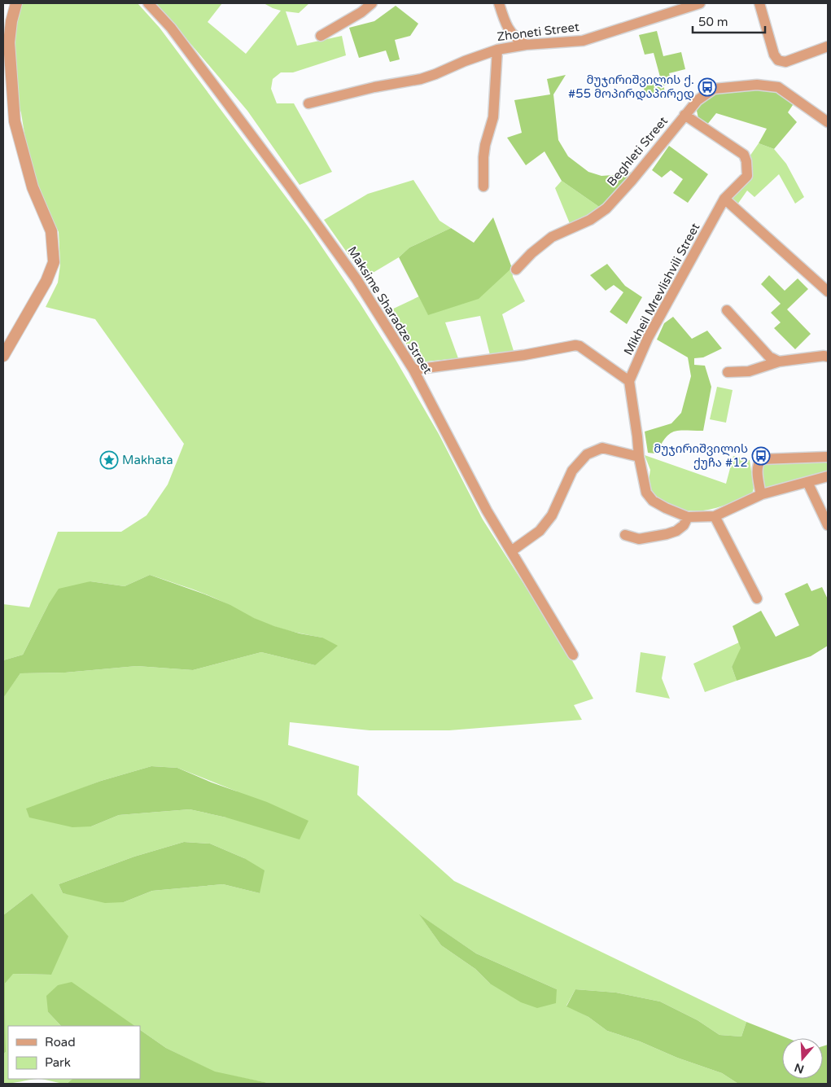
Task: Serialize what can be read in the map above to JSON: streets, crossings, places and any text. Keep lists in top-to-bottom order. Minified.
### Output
{"streets":{"street":["Zhoneti Street","Beghleti Street","Mikheil Mrevlishvili Street","Maksime Sharadze Street"]},"crossings":[["Beghleti Street","Mikheil Mrevlishvili Street"]],"places":{"bus stop":["მუჯირიშვილის ქ. #55 მოპირდაპირედ","მუჯირიშვილის ქუჩა #12"],"place":["Makhata"]},"legend":["Road","Park"],"scale_bar":"50 m","north":"bottom"}
